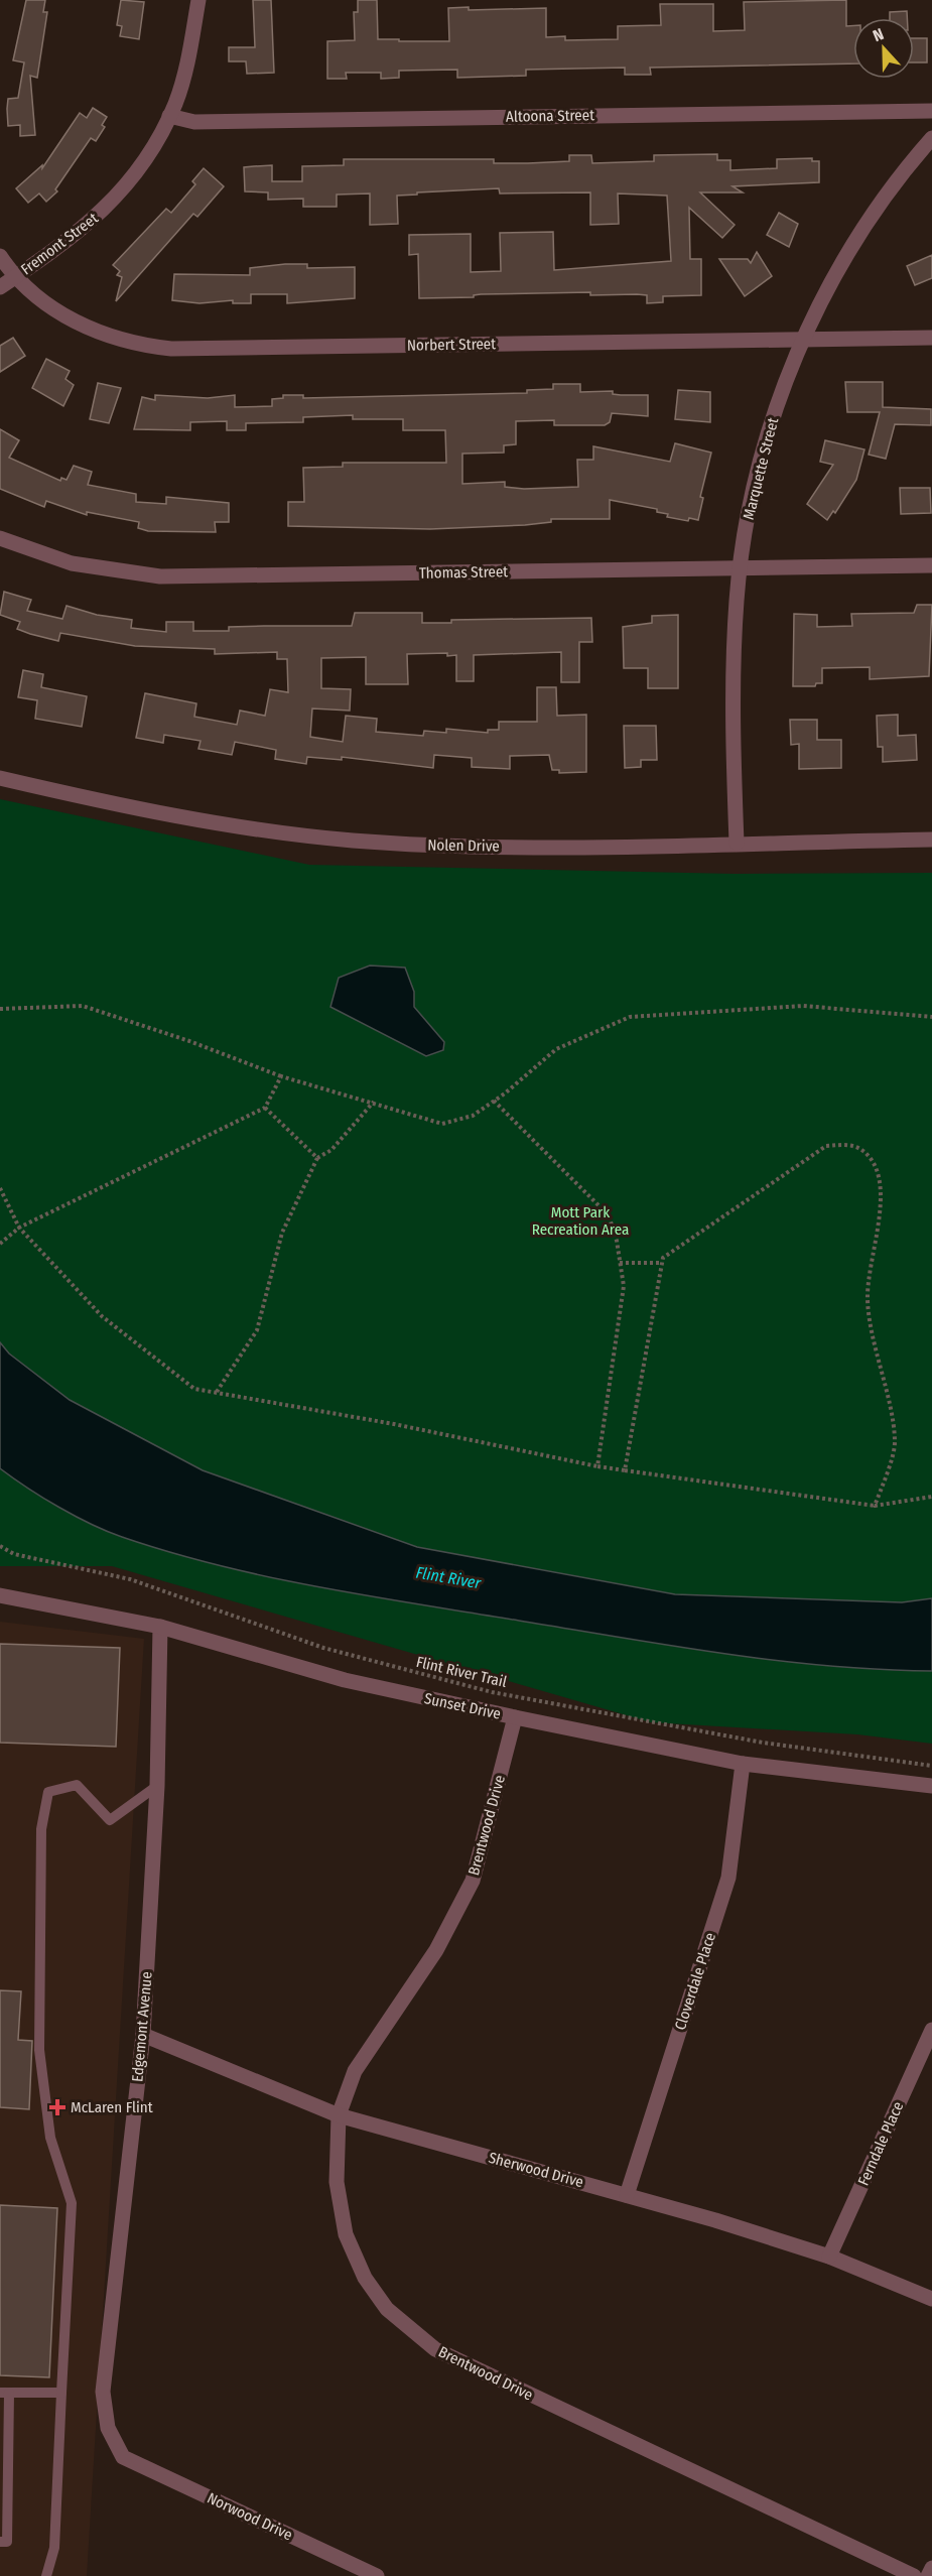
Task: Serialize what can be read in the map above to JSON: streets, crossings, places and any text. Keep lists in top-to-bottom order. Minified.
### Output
{"streets":{"street":["Altoona Street","Fremont Street","Norbert Street","Marquette Street","Thomas Street","Nolen Drive","Sunset Drive","Brentwood Drive","Cloverdale Place","Edgemont Avenue","Ferndale Place","Sherwood Drive","Norwood Drive"],"path":["Flint River Trail"]},"crossings":[["Altoona Street","Fremont Street"],["Fremont Street","Norbert Street"],["Norbert Street","Marquette Street"],["Marquette Street","Thomas Street"],["Marquette Street","Nolen Drive"],["Sunset Drive","Brentwood Drive"],["Sunset Drive","Cloverdale Place"],["Sunset Drive","Edgemont Avenue"],["Brentwood Drive","Sherwood Drive"],["Cloverdale Place","Sherwood Drive"],["Edgemont Avenue","Sherwood Drive"],["Edgemont Avenue","Norwood Drive"],["Ferndale Place","Sherwood Drive"]],"water":["Flint River"],"parks":["Mott Park Recreation Area"],"places":{"health":["McLaren Flint"]},"north":"top"}
